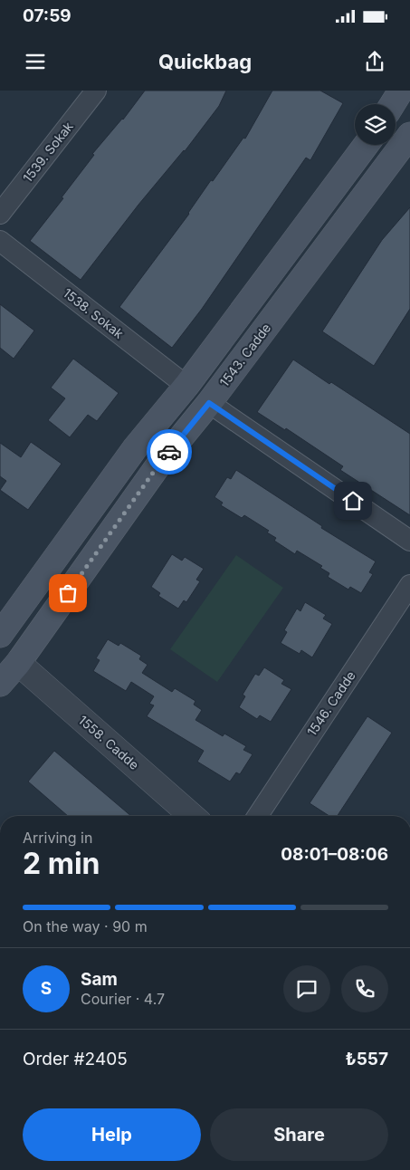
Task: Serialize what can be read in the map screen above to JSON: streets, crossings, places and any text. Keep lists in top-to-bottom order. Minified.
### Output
{"streets":{"main road":["1543. Cadde"],"street":["1539. Sokak","1538. Sokak","1546. Cadde","1558. Cadde"]},"crossings":[["1543. Cadde","1558. Cadde"]],"page":{"status":"07:59","header":"Quickbag","heading":["2 min","Arriving in","08:01–08:06"],"panel":["Sam","Courier · 4.7","Order #2405","₺557"],"bar":"On the way · 90 m","round":"S","buttons":["Help","Share"]}}
